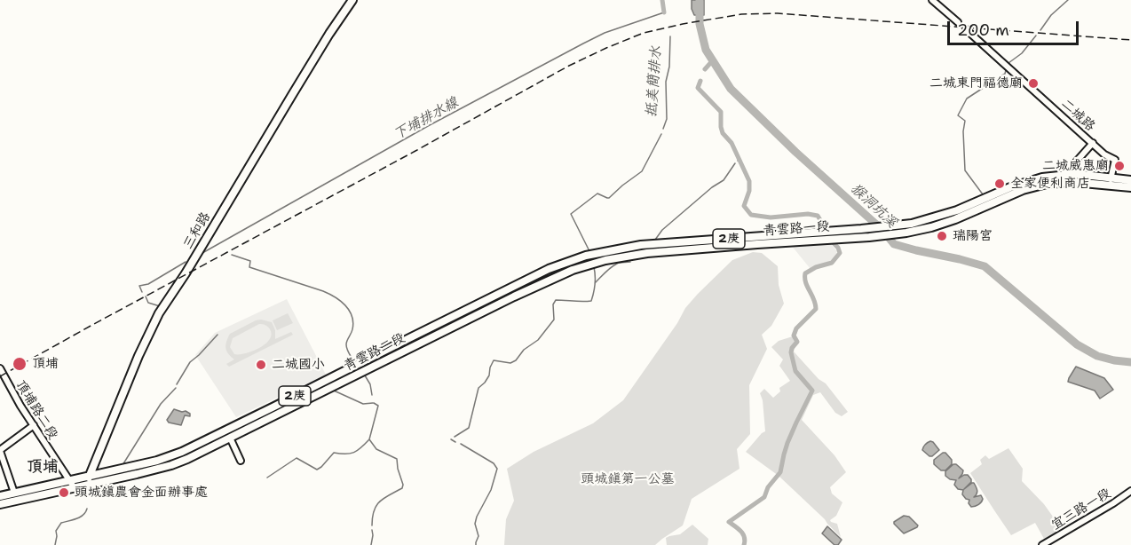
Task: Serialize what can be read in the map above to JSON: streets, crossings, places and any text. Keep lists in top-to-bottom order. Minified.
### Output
{"streets":{"main road":["青雲路一段","三和路","2庚","青雲路二段"],"street":["二城路","頂埔路二段","宜三路一段"]},"crossings":[["二城路","2庚"],["青雲路一段","2庚"],["青雲路一段","青雲路二段"],["三和路","青雲路二段"],["青雲路二段","頂埔路二段"]],"districts":["頂埔"],"water":["抵美簡排水","下埔排水線","猴洞坑溪"],"parks":["頭城鎮第一公墓"],"places":["二城東門福德廟","二城威惠廟","全家便利商店","瑞陽宮","頂埔","二城國小","頭城鎮農會金面辦事處"],"scale_bar":"200 m"}
